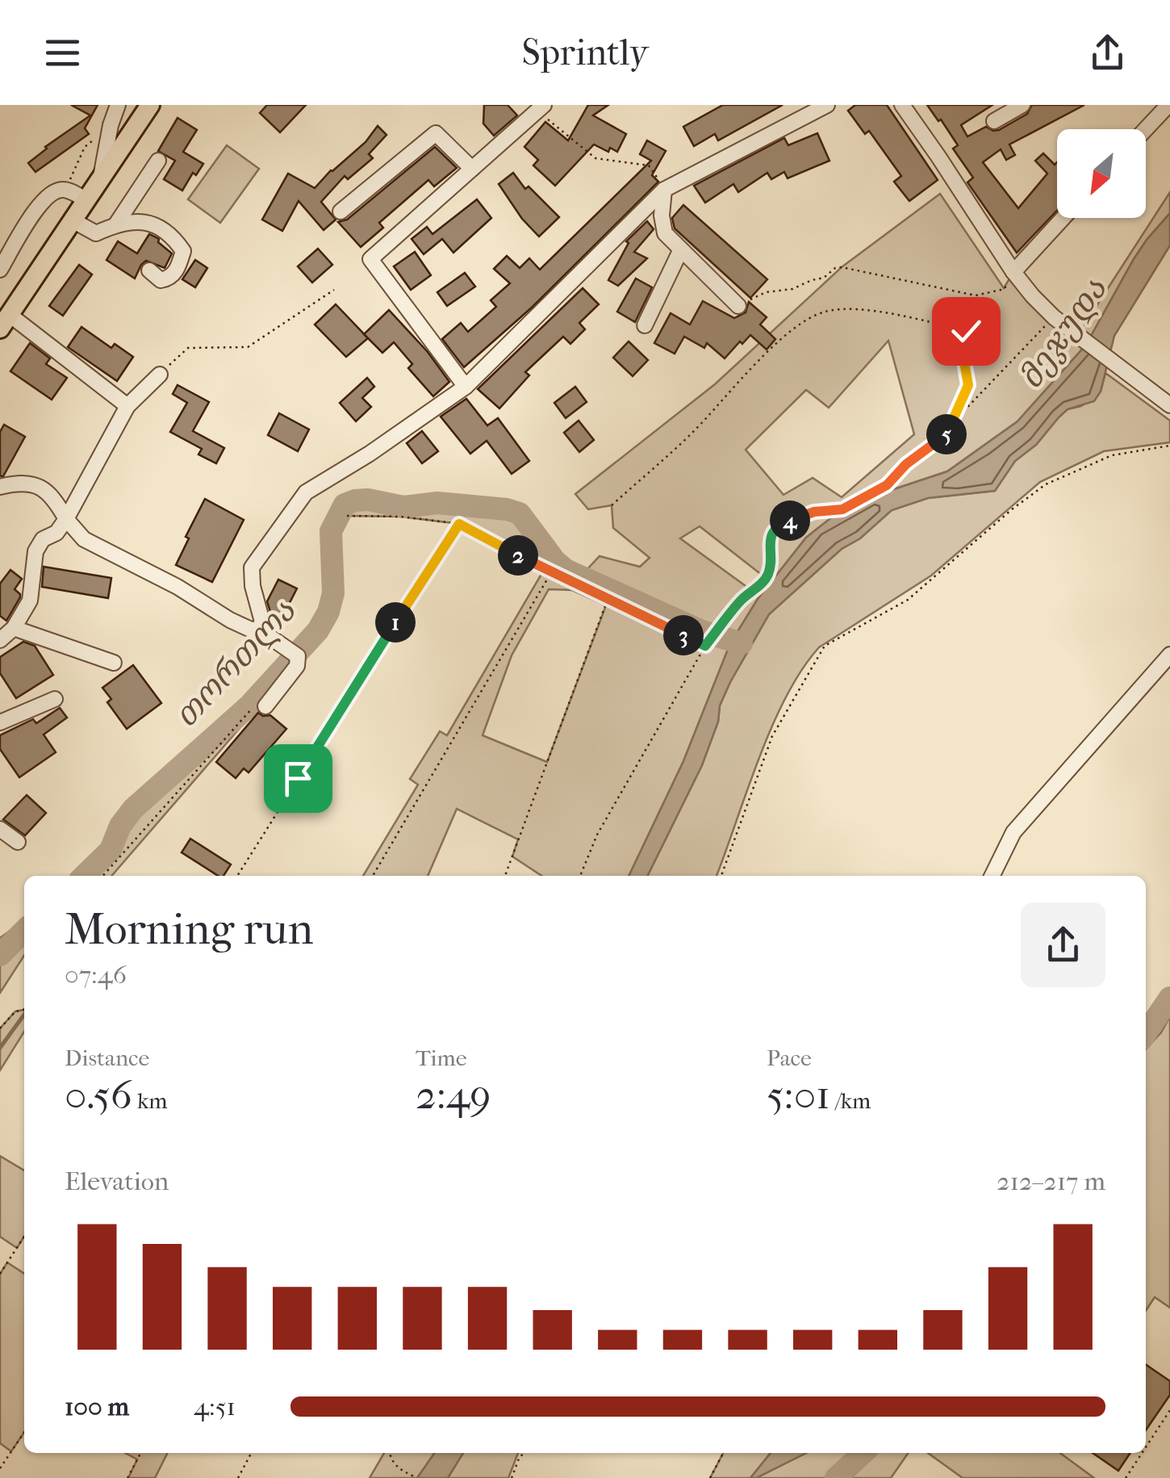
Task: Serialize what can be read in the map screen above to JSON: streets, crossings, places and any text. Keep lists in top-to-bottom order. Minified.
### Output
{"water":["მეჯუდა","თორთლა"],"north":"bottom left","page":{"header":"Sprintly","pins":["5","4","2","1","3"],"heading":["Morning run","07:46"],"stats":[["Distance","0.56 km"],["Time","2:49"],["Pace","5:01 /km"]],"chart":["Elevation","212–217 m"],"list":[{"name":"100 m","note":"4:51"}]}}
